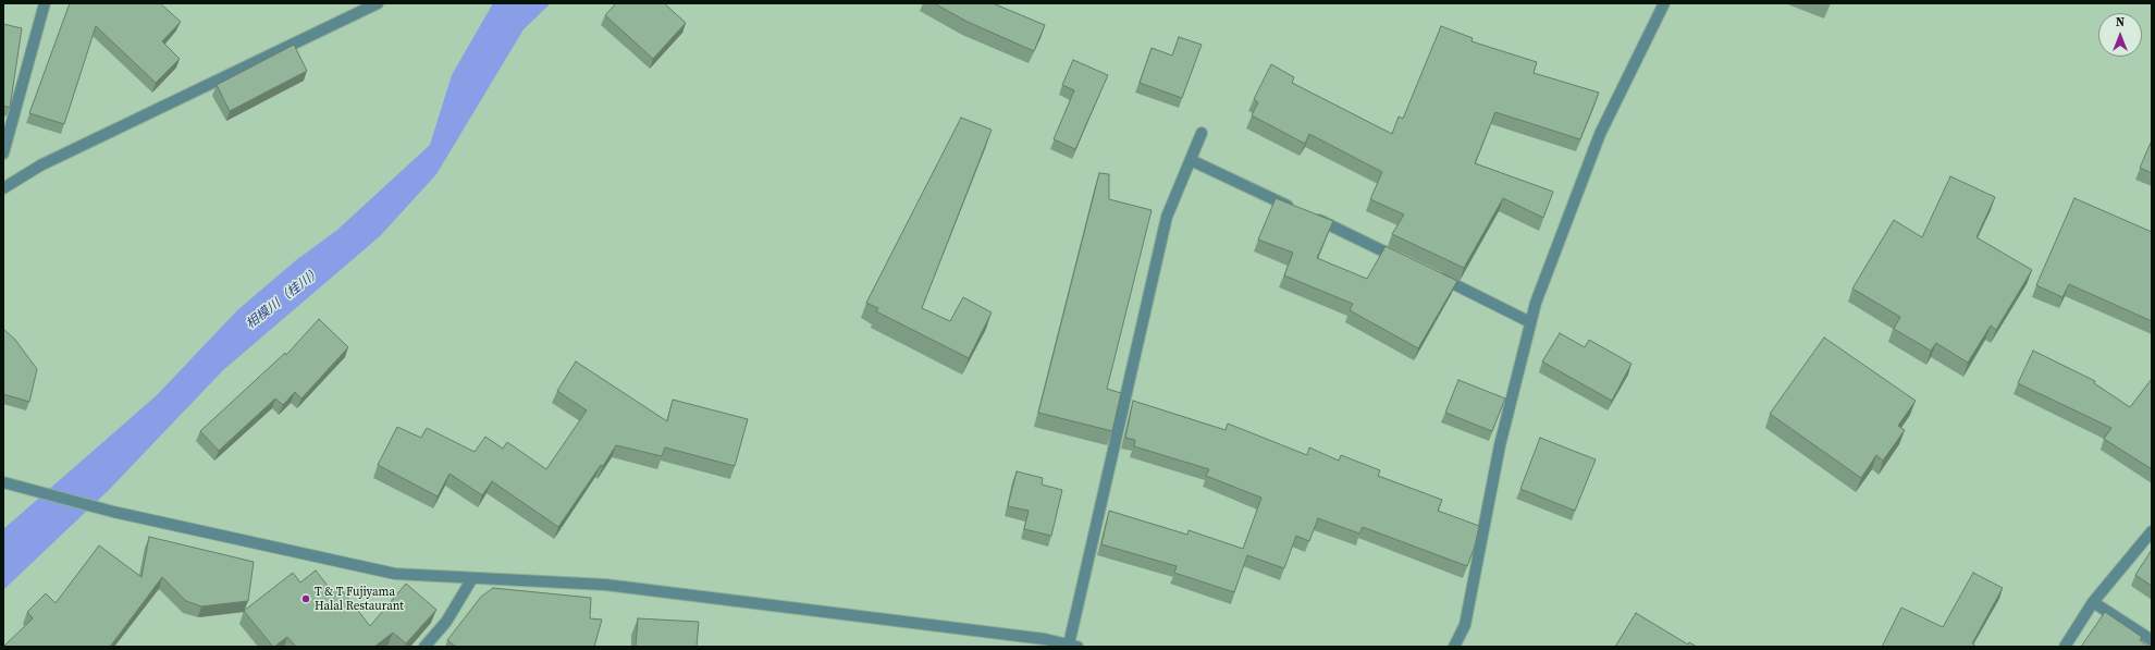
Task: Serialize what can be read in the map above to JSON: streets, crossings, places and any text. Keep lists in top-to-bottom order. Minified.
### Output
{"water":["相模川（桂川）"],"places":["T & T Fujiyama Halal Restaurant"],"north":"top"}
